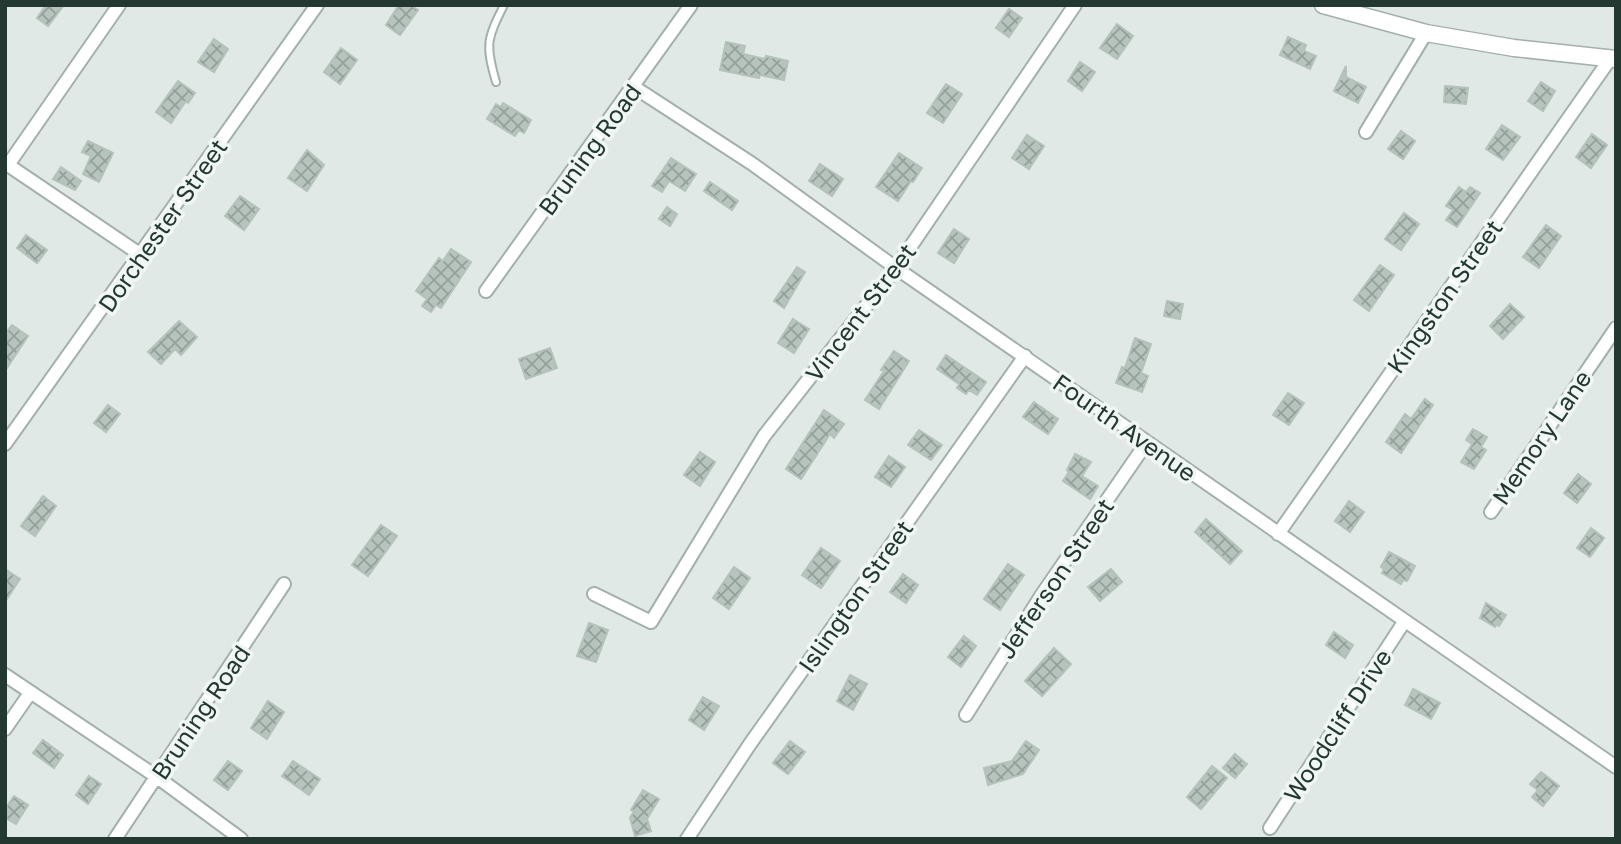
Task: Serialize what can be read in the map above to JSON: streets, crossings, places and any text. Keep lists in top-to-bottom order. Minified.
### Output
{"streets":{"street":["Bruning Road","Dorchester Street","Kingston Street","Vincent Street","Fourth Avenue","Memory Lane","Jefferson Street","Islington Street","Woodcliff Drive"]},"crossings":[["Bruning Road","Fourth Avenue"],["Kingston Street","Fourth Avenue"],["Vincent Street","Fourth Avenue"],["Fourth Avenue","Jefferson Street"],["Fourth Avenue","Islington Street"],["Fourth Avenue","Woodcliff Drive"]]}
